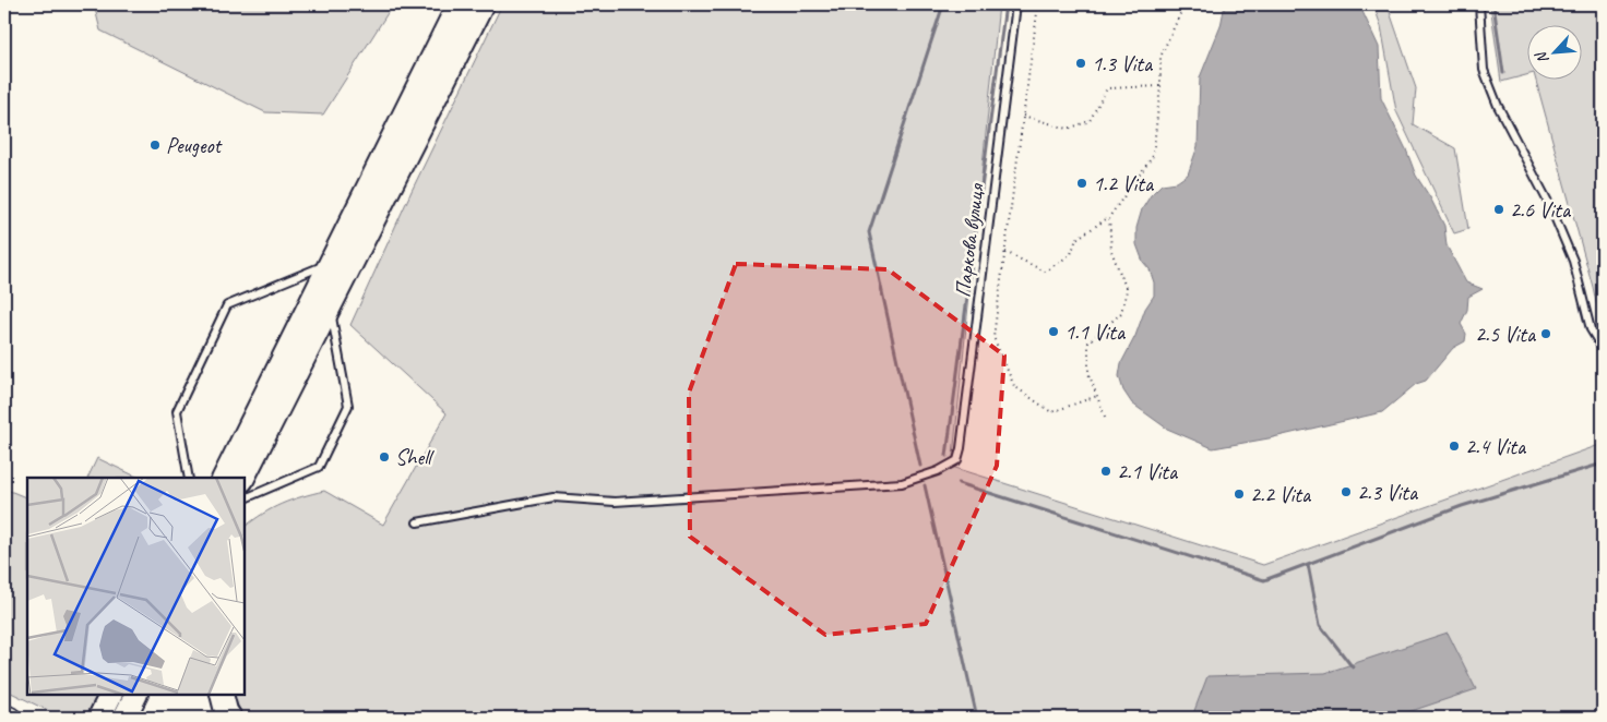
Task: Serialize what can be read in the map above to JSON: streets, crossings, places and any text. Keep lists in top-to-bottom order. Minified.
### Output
{"streets":{"lane":["Паркова вулиця"]},"places":["1.3 Vita","Peugeot","1.2 Vita","2.6 Vita","1.1 Vita","2.5 Vita","2.4 Vita","Shell","2.1 Vita","2.3 Vita","2.2 Vita"],"north":"bottom left"}
